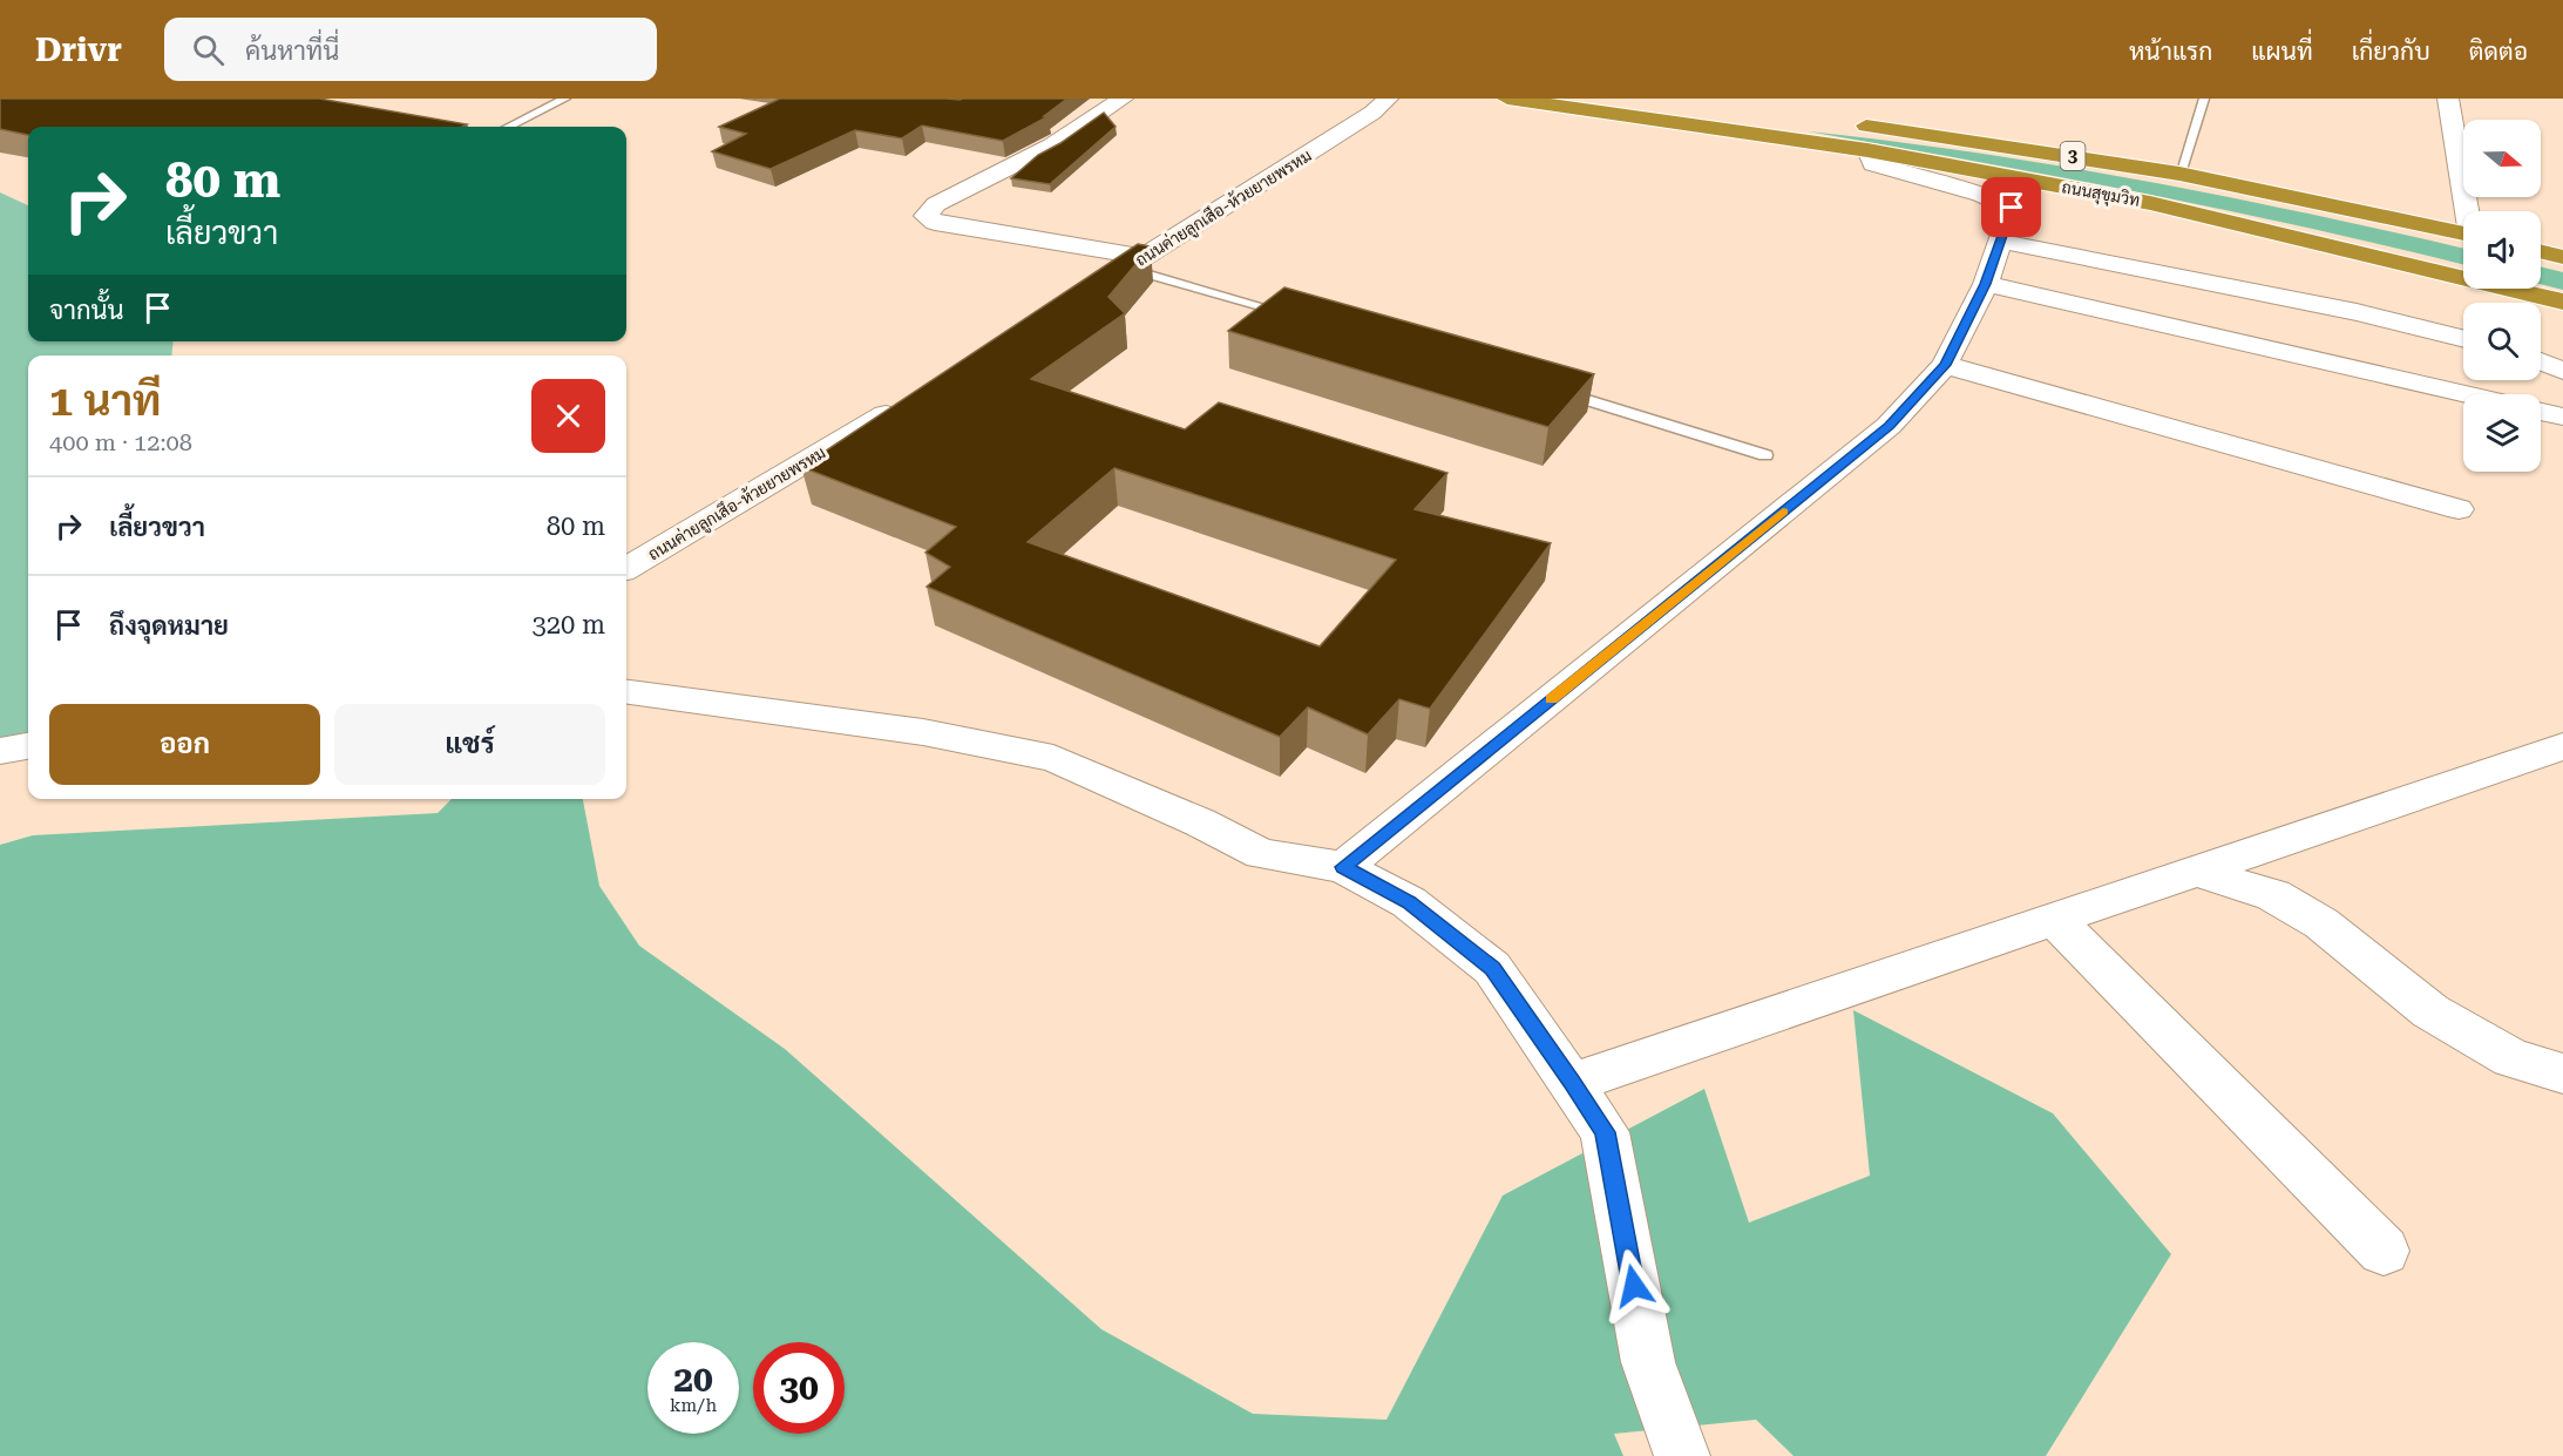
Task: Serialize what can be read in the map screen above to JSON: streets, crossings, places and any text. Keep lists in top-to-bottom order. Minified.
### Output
{"streets":{"highway":["3","ถนนสุขุมวิท"],"street":["ถนนค่ายลูกเสึอ-ห้วยยายพรหม"]},"north":"right","page":{"header":"Drivr","search":"ค้นหาที่นี่","nav":["หน้าแรก","แผนที่","เกี่ยวกับ","ติดต่อ"],"turn":["80 m","เลี้ยวขวา"],"then":"จากนั้น","heading":["1 นาที","400 m · 12:08"],"list":[{"name":"เลี้ยวขวา","value":"80 m"},{"name":"ถึงจุดหมาย","value":"320 m"}],"buttons":["ออก","แชร์"],"speed":"20 km/h","limit":"30"}}
